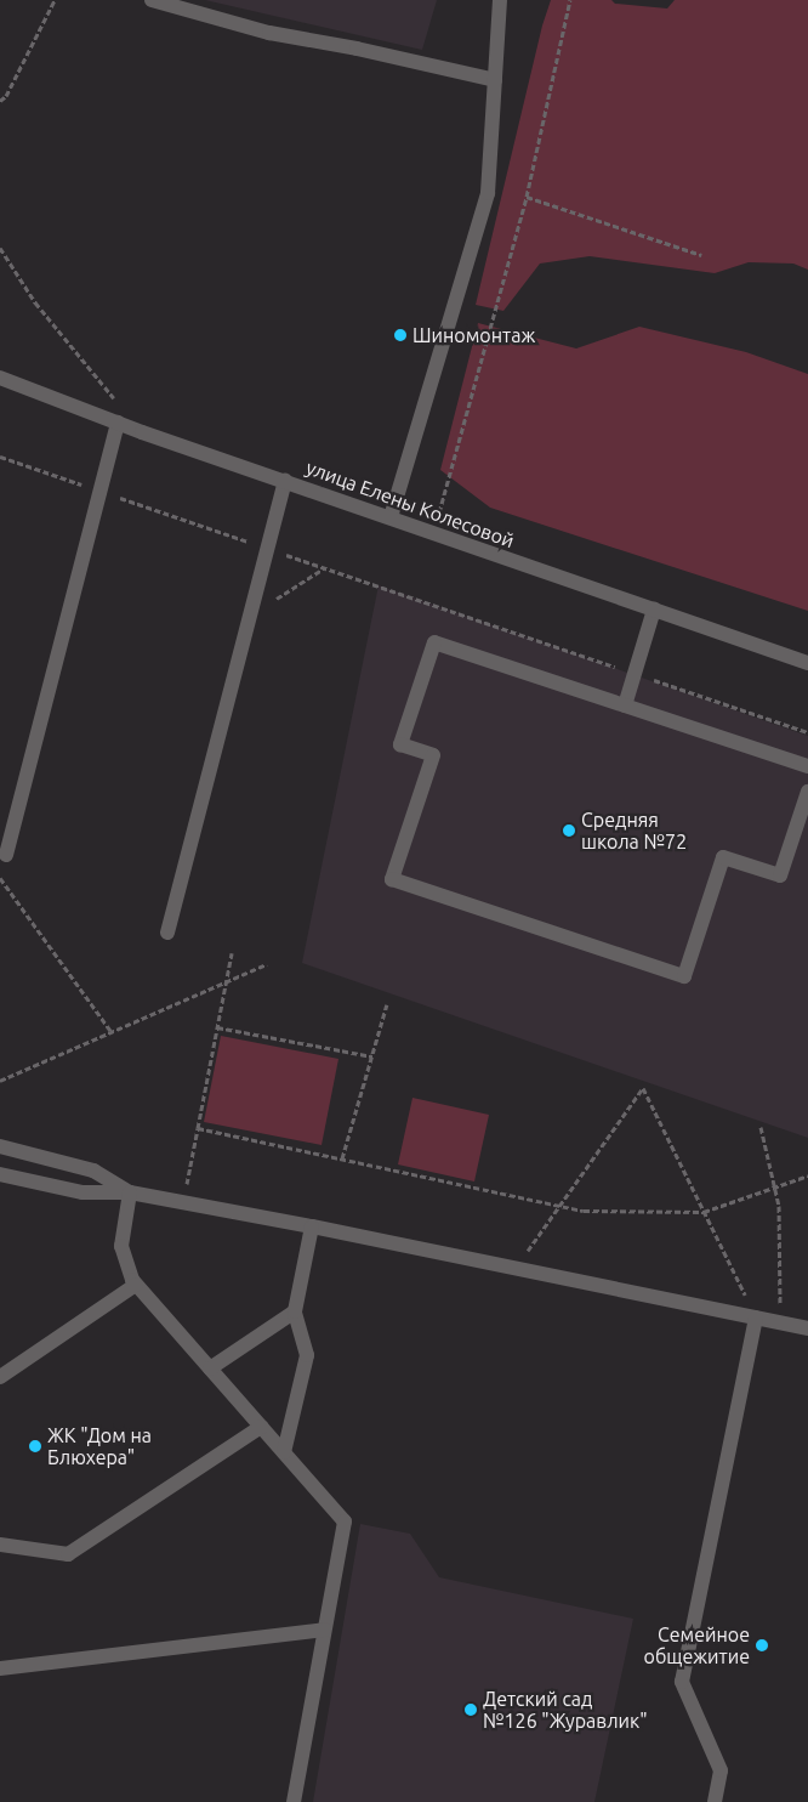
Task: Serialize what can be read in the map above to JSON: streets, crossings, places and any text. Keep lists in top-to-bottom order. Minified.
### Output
{"streets":{"street":["улица Елены Колесовой"]},"places":["Шиномонтаж","Средняя школа №72","ЖК \"Дом на Блюхера\"","Семейное общежитие","Детский сад №126 \"Журавлик\""]}
